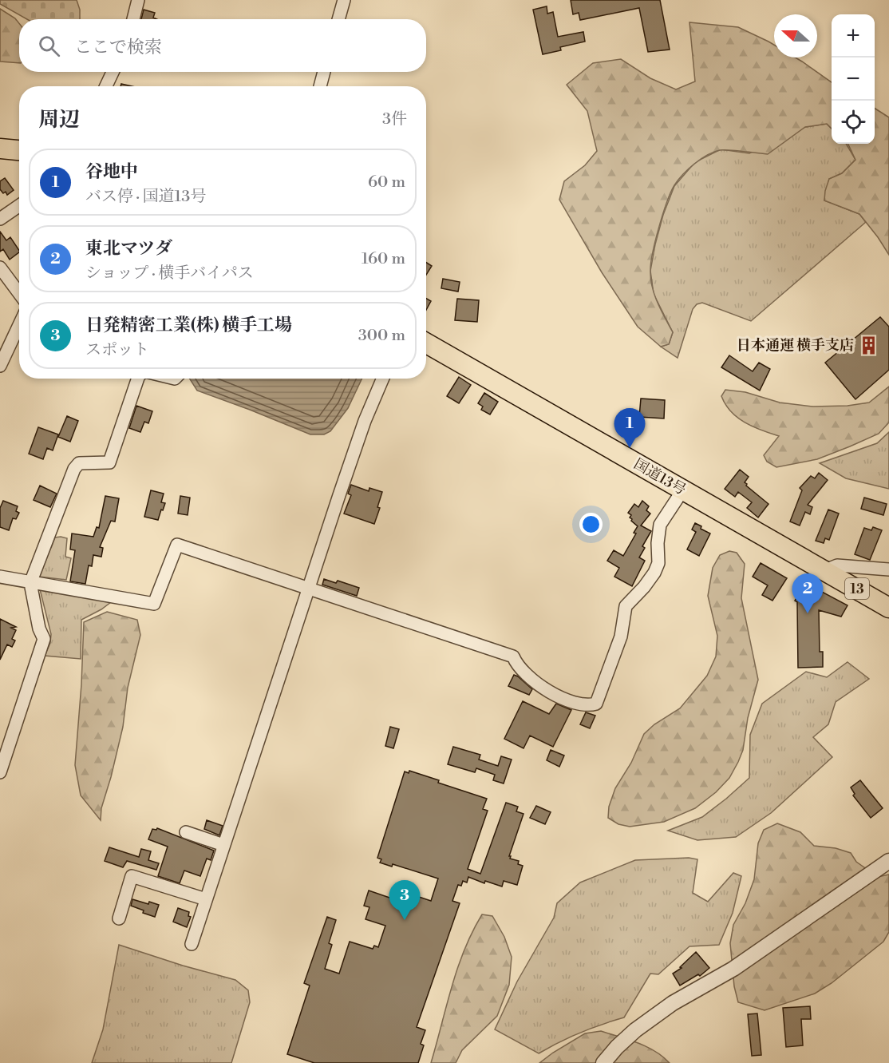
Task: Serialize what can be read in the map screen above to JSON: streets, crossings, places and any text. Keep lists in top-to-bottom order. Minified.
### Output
{"streets":{"highway":["国道13号","13"]},"crossings":[["国道13号","13"]],"places":{"building":["日本通運 横手支店"]},"north":"left","page":{"map_buttons":["+","−"],"search":"ここで検索","heading":["周辺","3件"],"list":[{"mark":"1","name":"谷地中","note":"バス停 · 国道13号","value":"60 m"},{"mark":"2","name":"東北マツダ","note":"ショップ · 横手バイパス","value":"160 m"},{"mark":"3","name":"日発精密工業(株) 横手工場","note":"スポット","value":"300 m"}],"pins":["1","2","3"]}}
